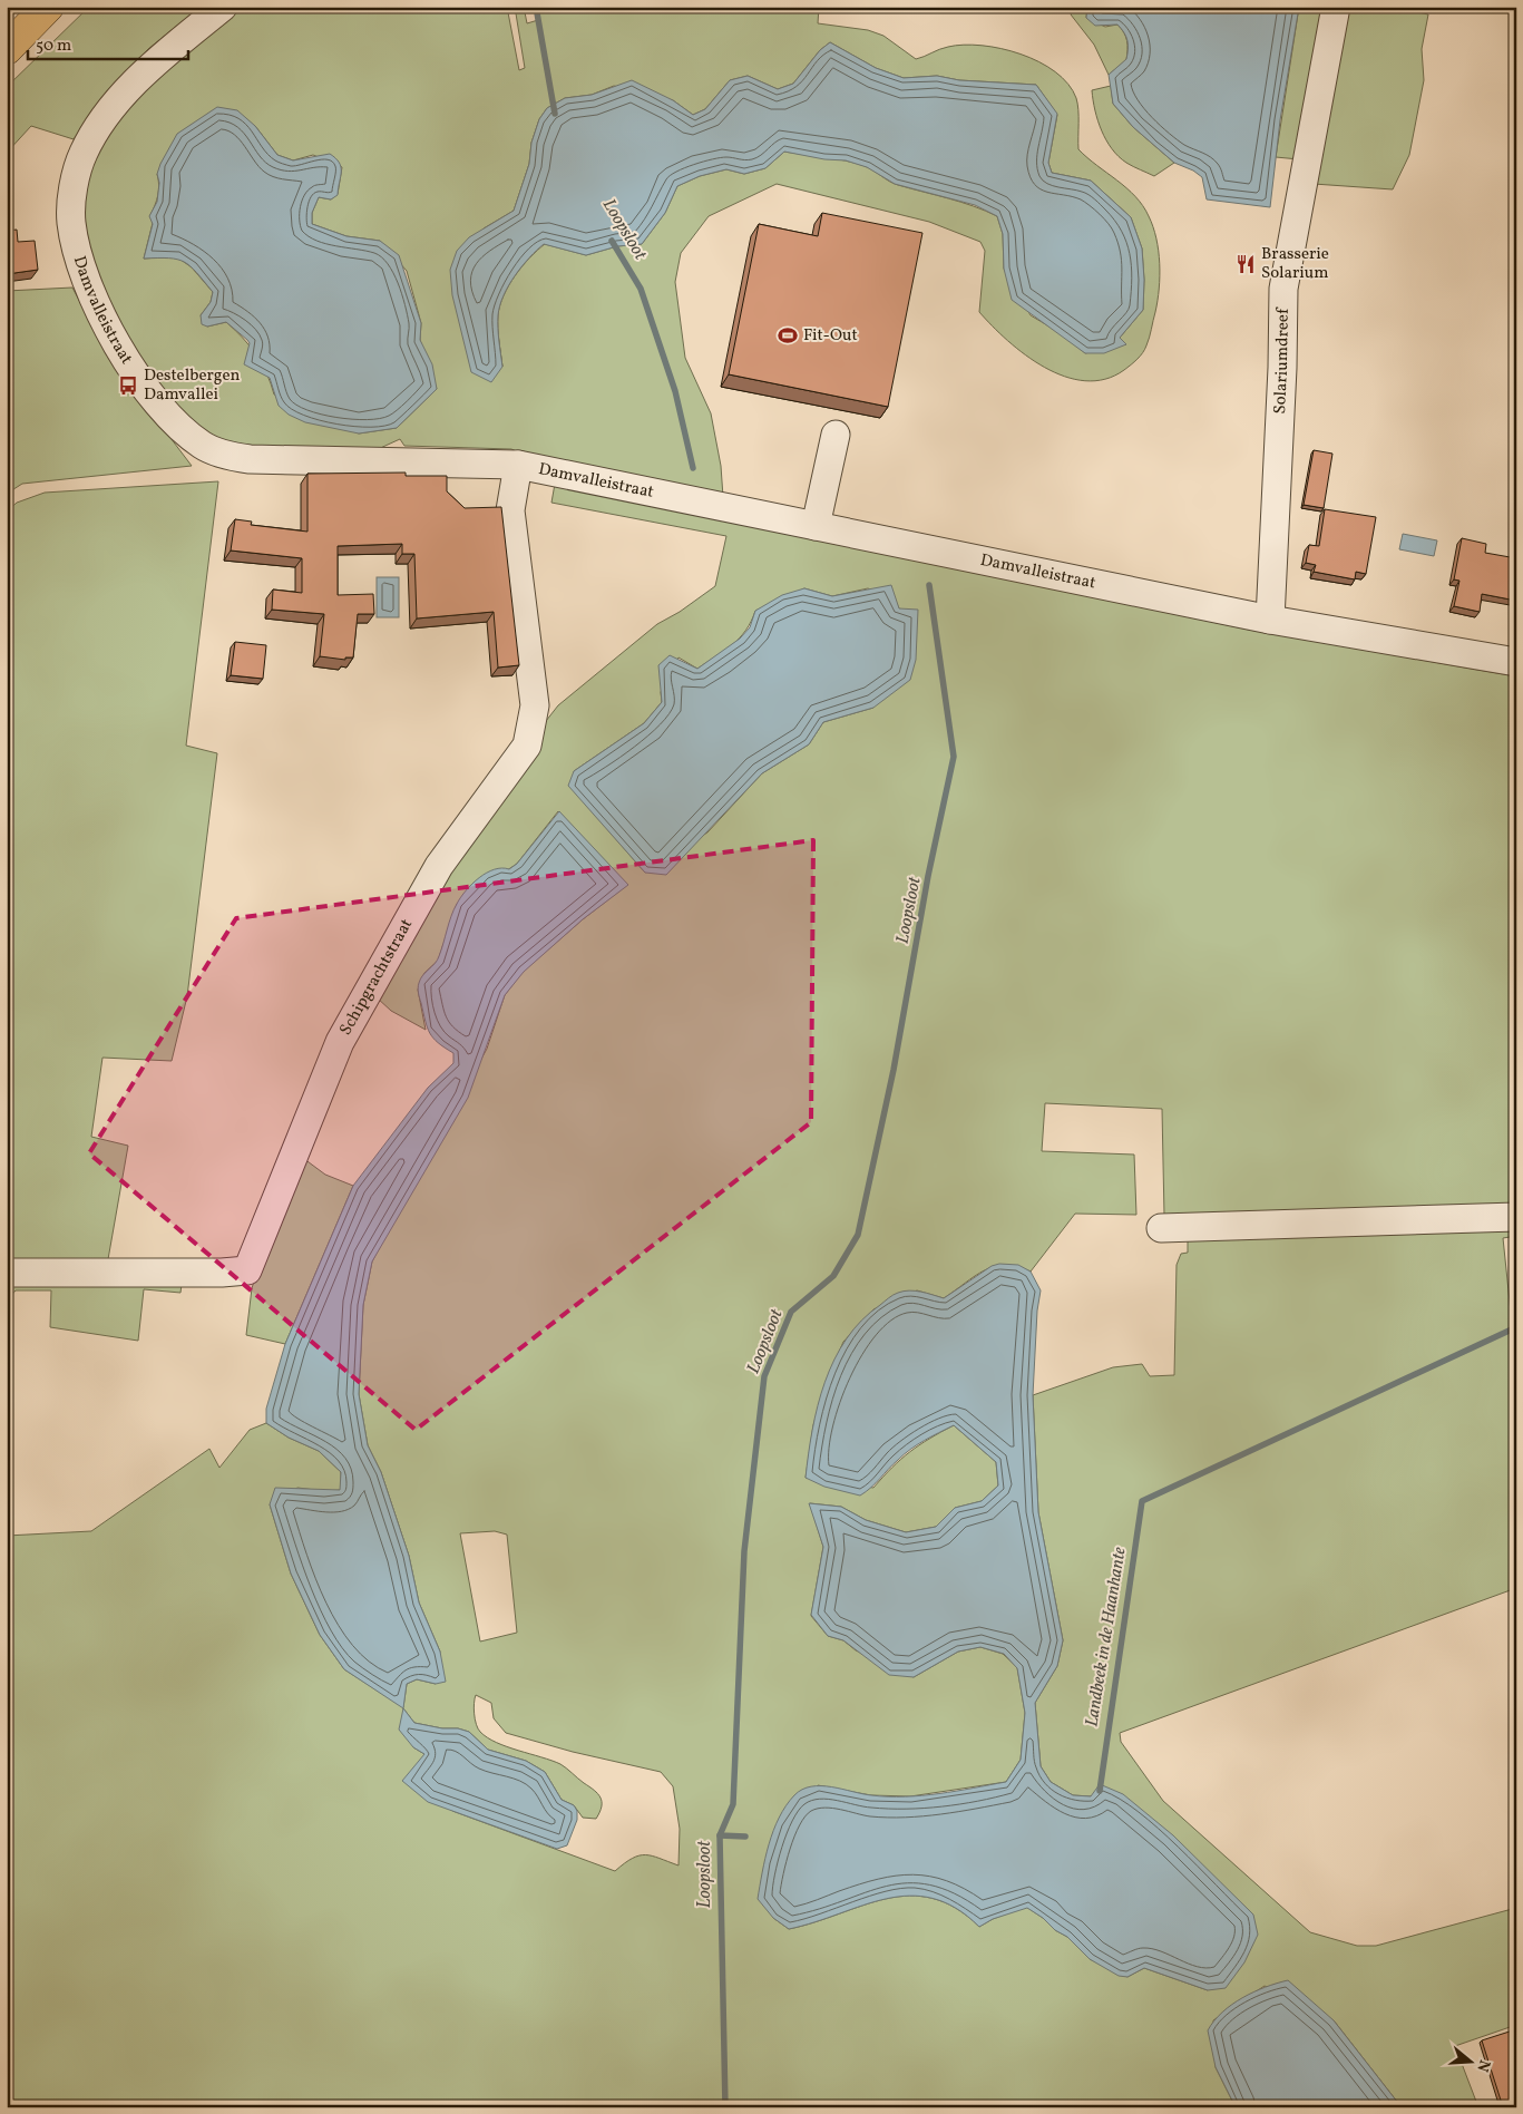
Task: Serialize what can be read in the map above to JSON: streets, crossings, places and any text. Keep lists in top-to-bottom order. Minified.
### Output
{"streets":{"street":["Damvalleistraat","Solariumdreef","Schipgrachtstraat"]},"crossings":[["Damvalleistraat","Solariumdreef"],["Damvalleistraat","Schipgrachtstraat"]],"water":["Loopsloot","Landbeek in de Haanhante"],"places":{"restaurant":["Brasserie Solarium"],"sports":["Fit-Out"],"bus stop":["Destelbergen Damvallei"]},"scale_bar":"50 m","north":"right"}
